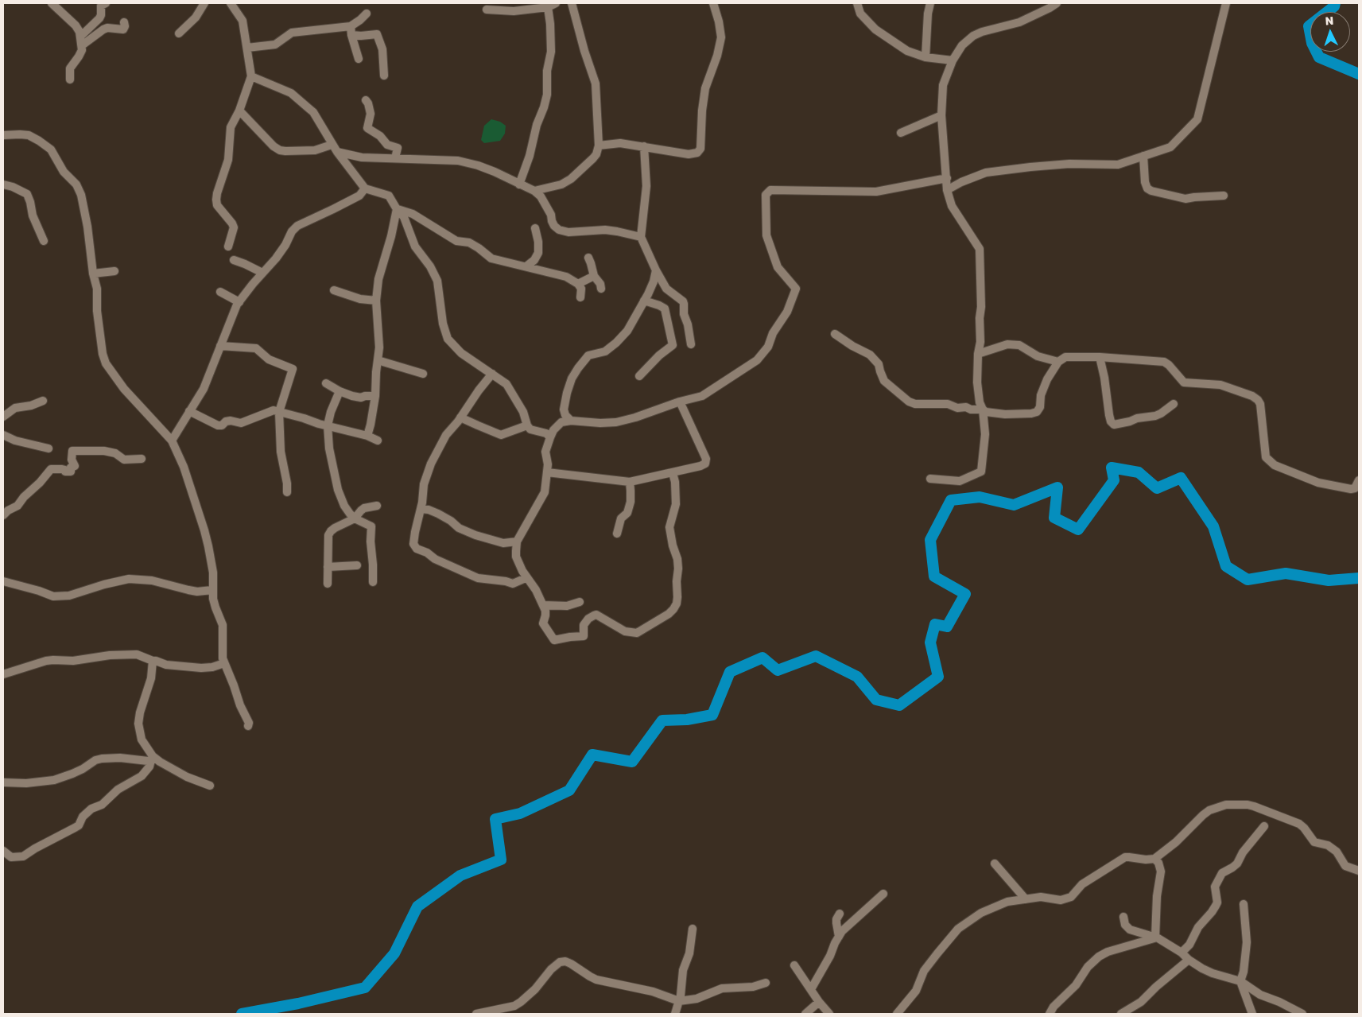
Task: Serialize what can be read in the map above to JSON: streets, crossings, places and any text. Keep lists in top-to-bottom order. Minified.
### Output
{"north":"top"}
